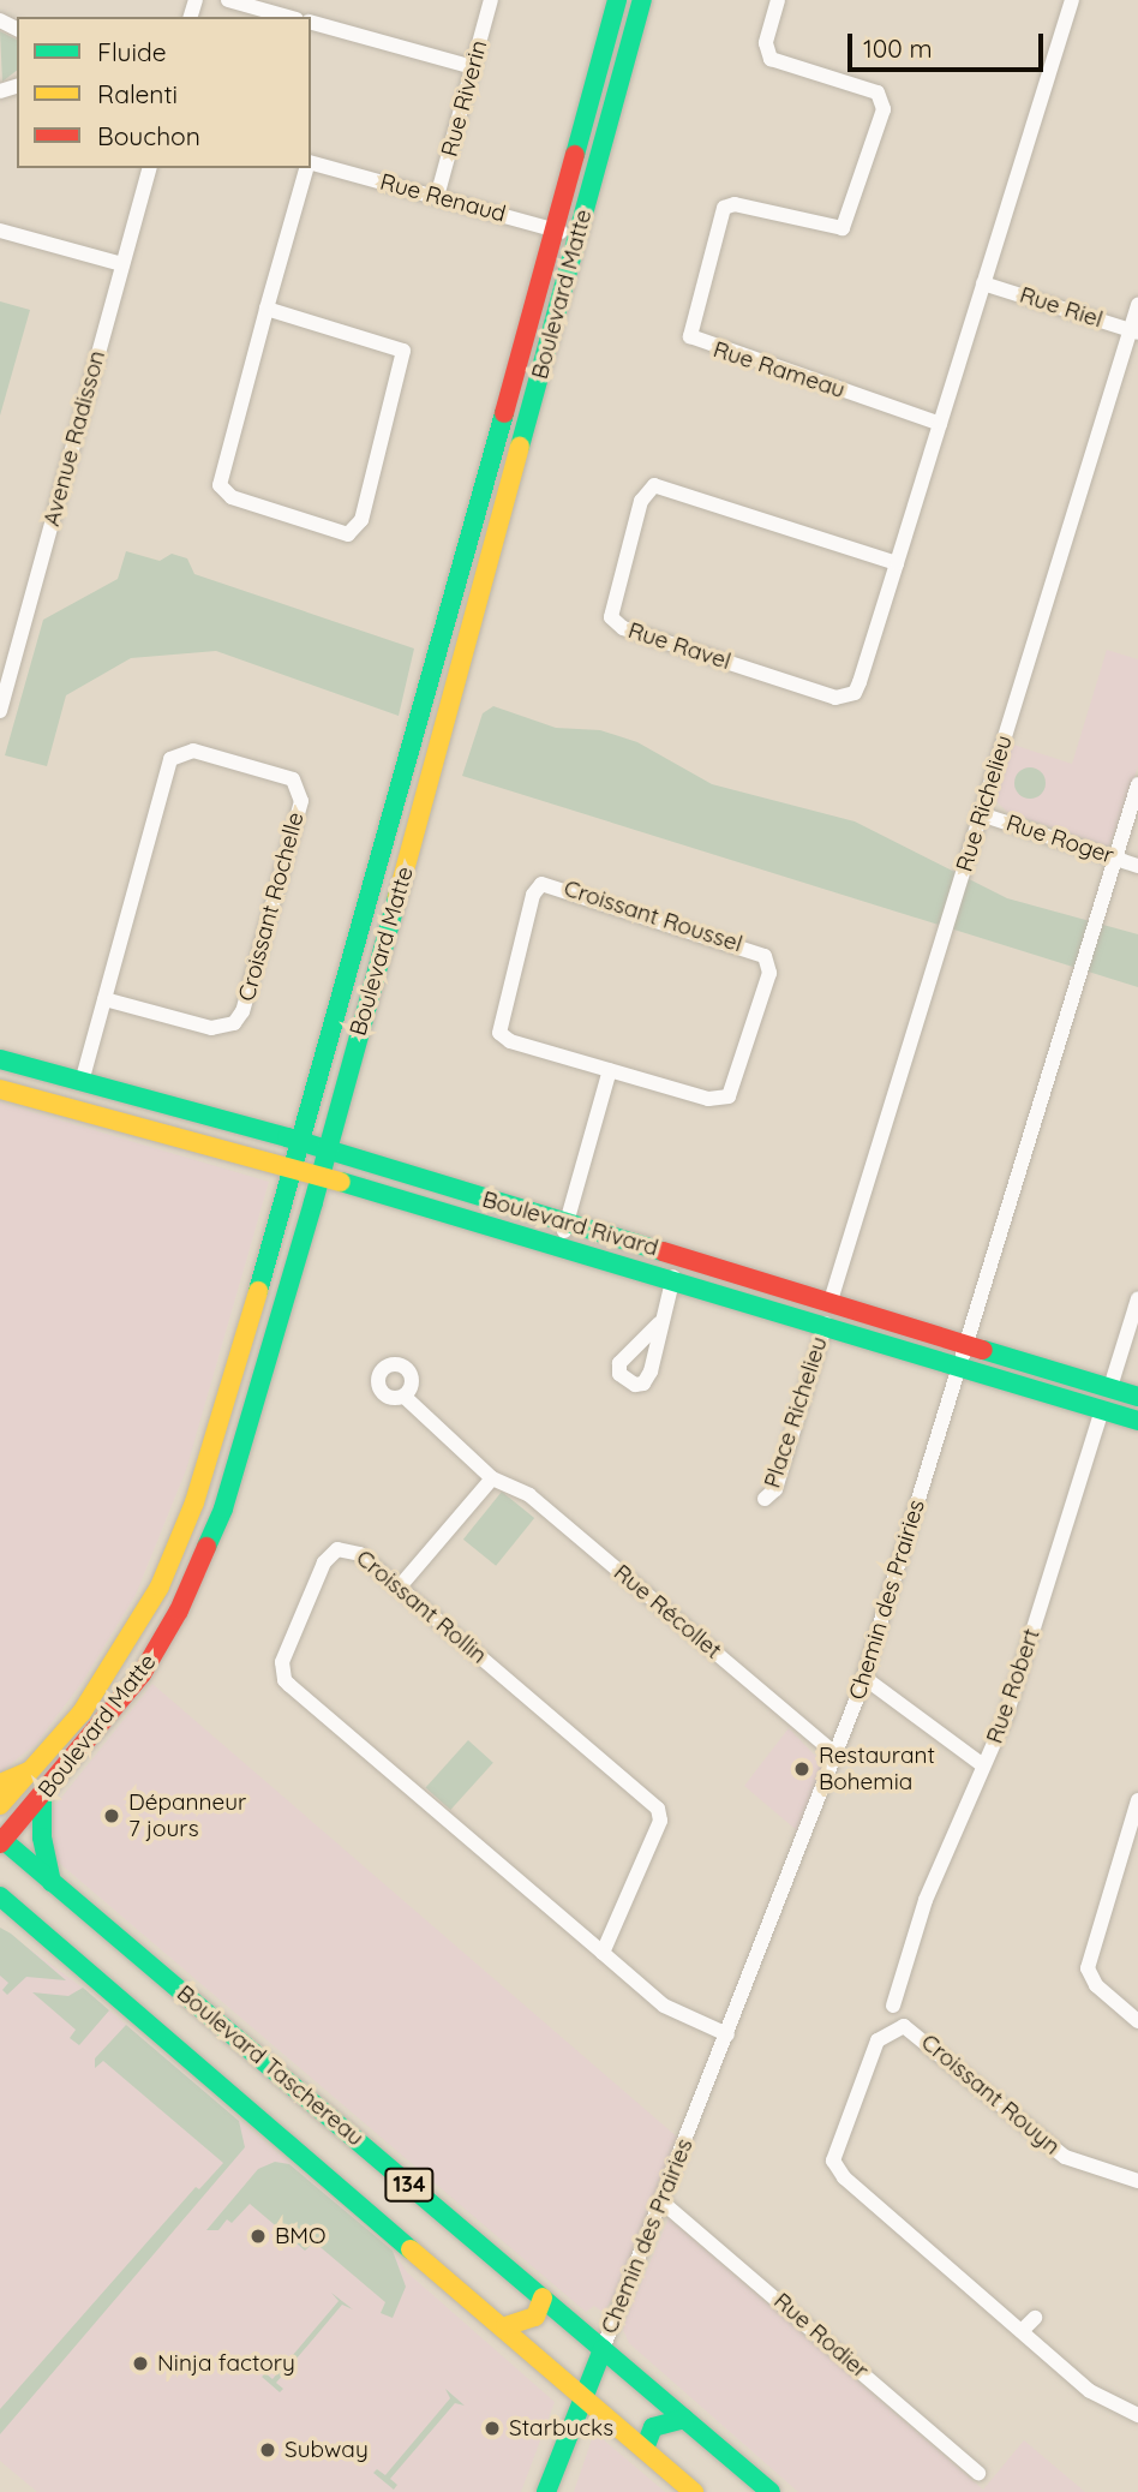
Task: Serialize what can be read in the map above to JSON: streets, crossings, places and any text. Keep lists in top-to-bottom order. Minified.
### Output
{"streets":{"main road":["Boulevard Matte","Boulevard Rivard","Chemin des Prairies","Boulevard Taschereau","134"],"street":["Rue Riverin","Rue Renaud","Rue Riel","Rue Rameau","Avenue Radisson","Rue Ravel","Rue Richelieu","Rue Roger","Croissant Rochelle","Croissant Roussel","Place Richelieu","Croissant Rollin","Rue Récollet","Rue Robert","Croissant Rouyn","Rue Rodier"]},"crossings":[["Rue Riverin","Rue Renaud"],["Rue Renaud","Boulevard Matte"],["Boulevard Matte","Boulevard Rivard"],["Boulevard Matte","Boulevard Taschereau"],["Rue Riel","Rue Ravel"],["Rue Riel","Rue Richelieu"],["Rue Rameau","Rue Ravel"],["Rue Richelieu","Rue Roger"],["Rue Richelieu","Boulevard Rivard"],["Rue Roger","Chemin des Prairies"],["Croissant Rochelle","Boulevard Rivard"],["Boulevard Rivard","Place Richelieu"],["Boulevard Rivard","Chemin des Prairies"],["Boulevard Rivard","Rue Robert"],["Chemin des Prairies","Croissant Rollin"],["Chemin des Prairies","Rue Récollet"],["Chemin des Prairies","Boulevard Taschereau"],["Chemin des Prairies","Rue Rodier"]],"places":["Restaurant Bohemia","Dépanneur 7 jours","BMO","Ninja factory","Starbucks","Subway"],"legend":["Fluide","Ralenti","Bouchon"],"scale_bar":"100 m"}
